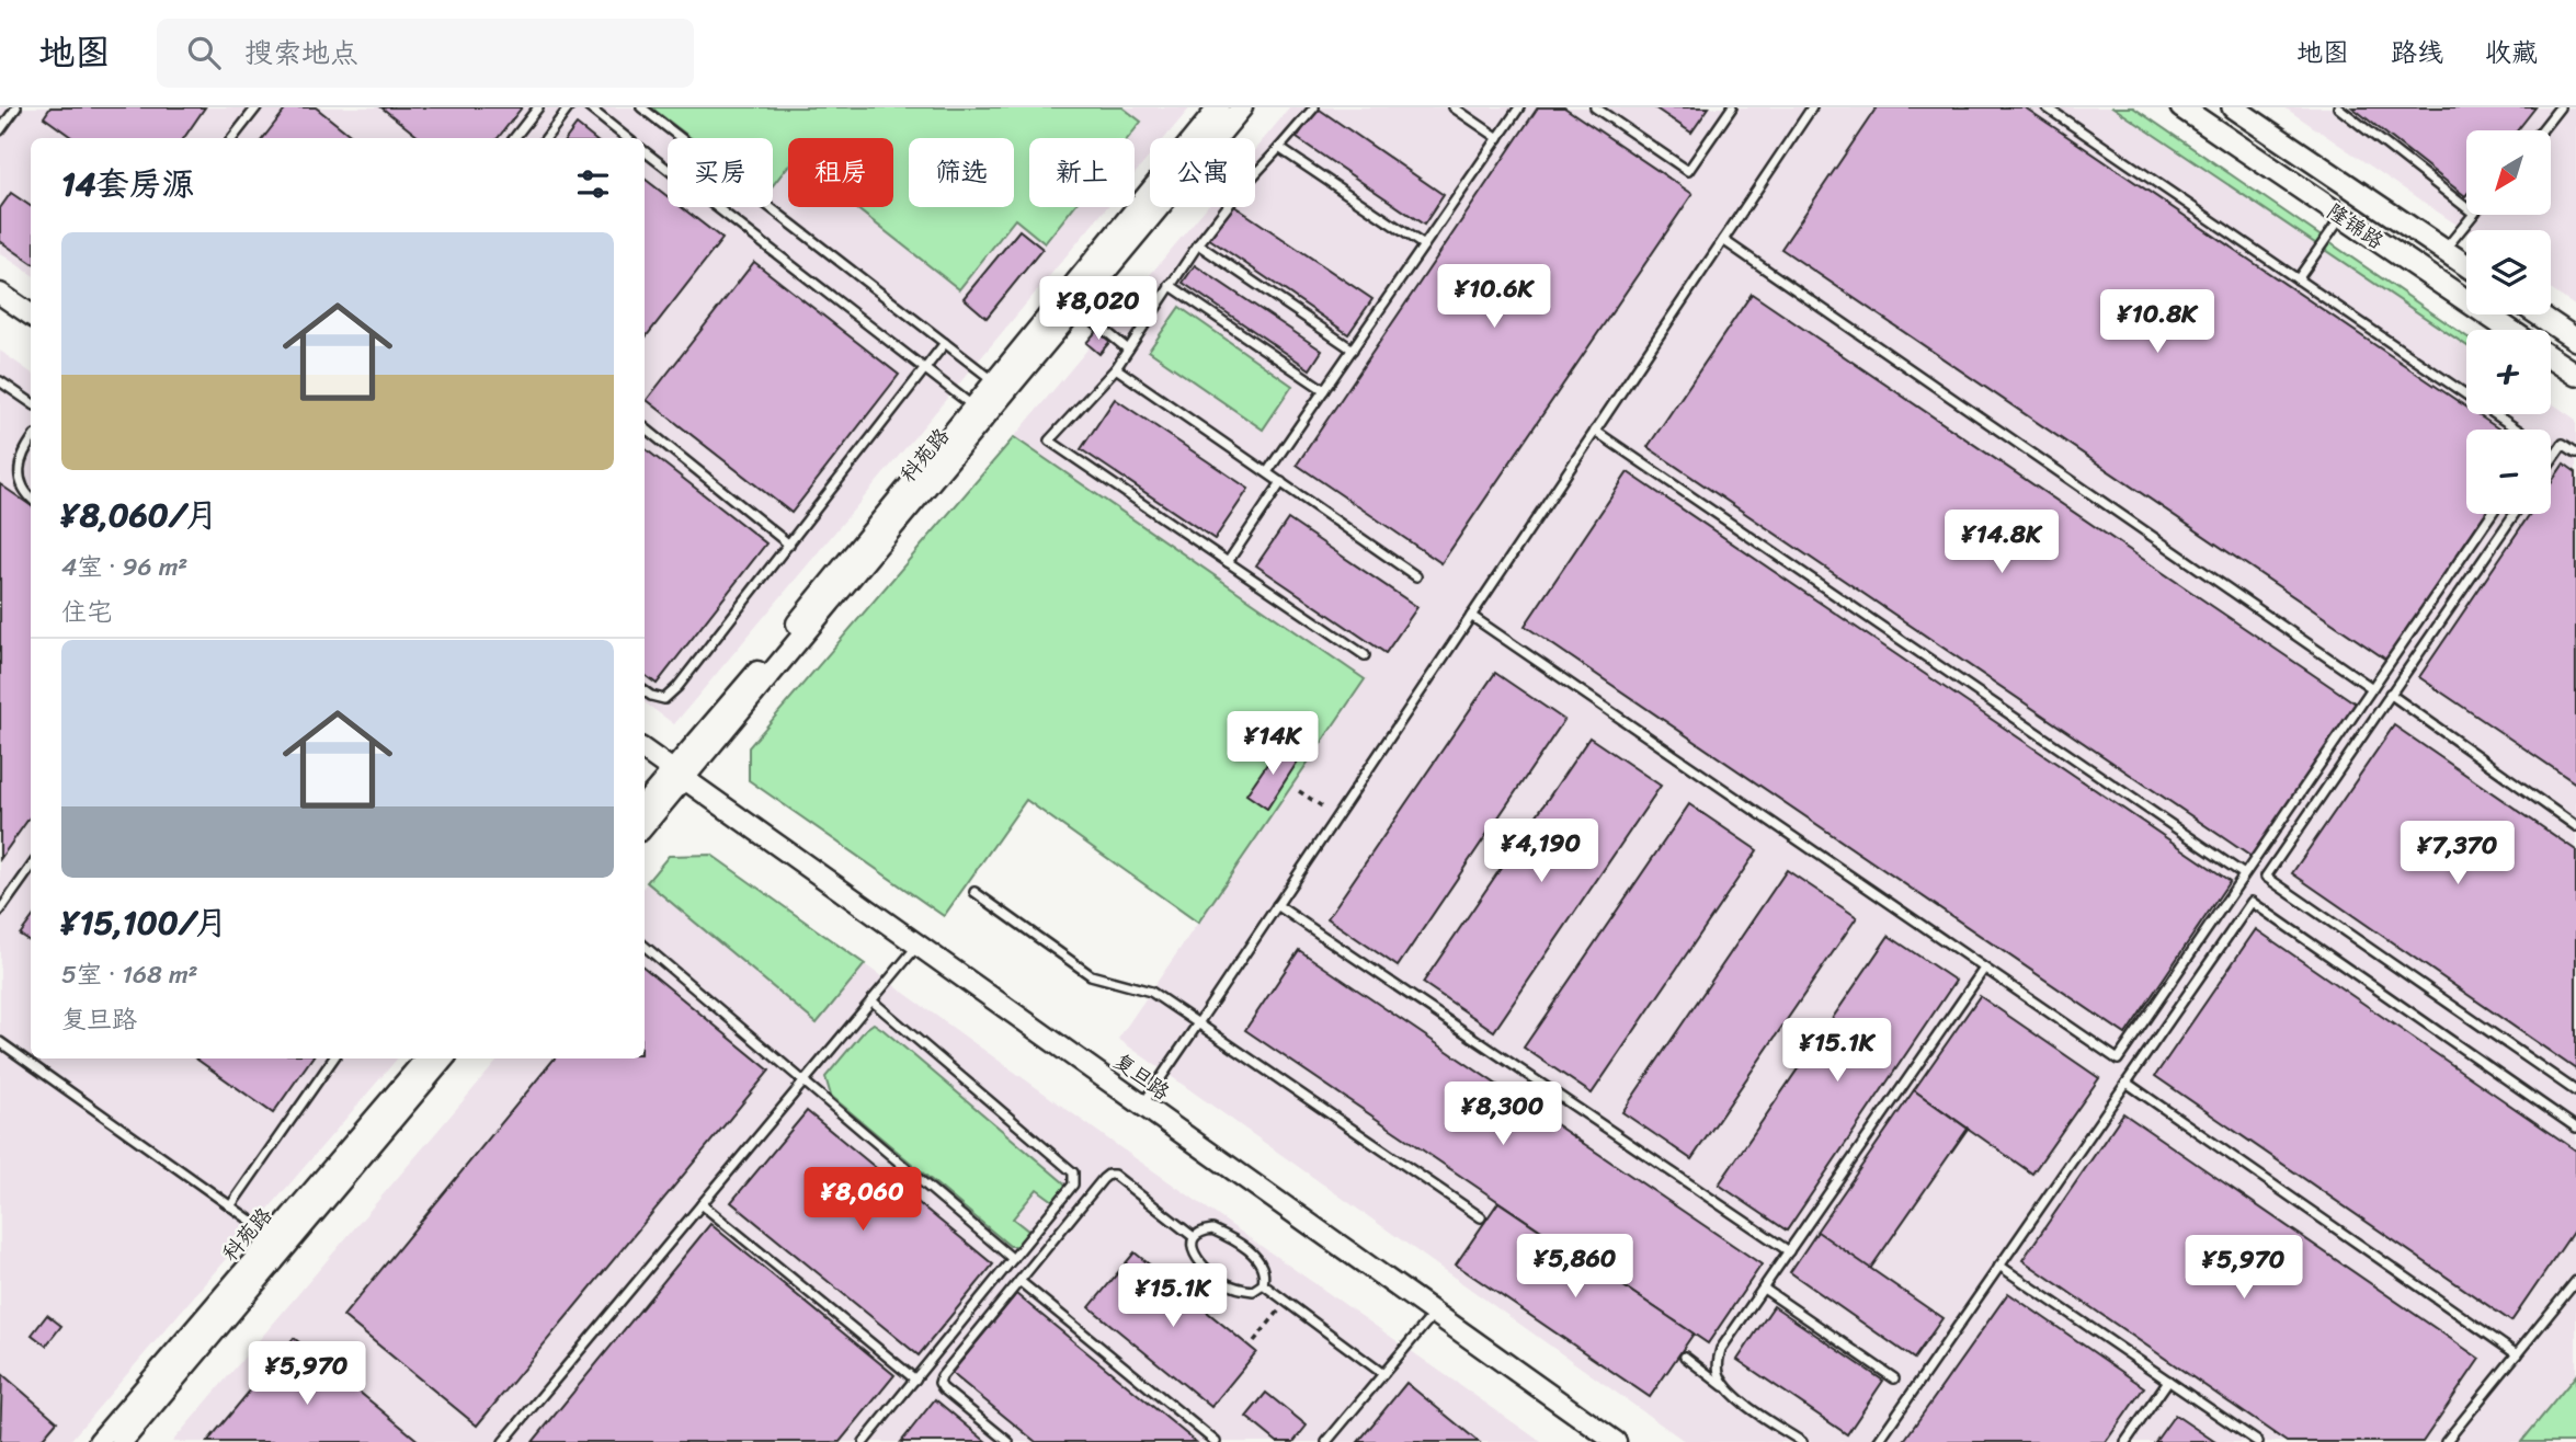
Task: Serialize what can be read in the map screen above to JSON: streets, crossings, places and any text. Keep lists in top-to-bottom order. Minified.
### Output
{"streets":{"main road":["隆锦路"],"street":["科苑路","复旦路"]},"crossings":[["科苑路","复旦路"]],"north":"bottom left","page":{"header":"地图","search":"搜索地点","nav":["地图","路线","收藏"],"map_buttons":["+","−"],"chip":["买房","租房","筛选","新上","公寓"],"heading":"14套房源","list":[{"name":"¥8,060/月","note":"4室 · 96 m² · 住宅"},{"name":"¥15,100/月","note":"5室 · 168 m² · 复旦路"}],"price":["¥10.6K","¥8,020","¥10.8K","¥14.8K","¥14K","¥4,190","¥7,370","¥15.1K","¥8,300","¥8,060","¥5,860","¥5,970","¥15.1K","¥5,970"]}}
